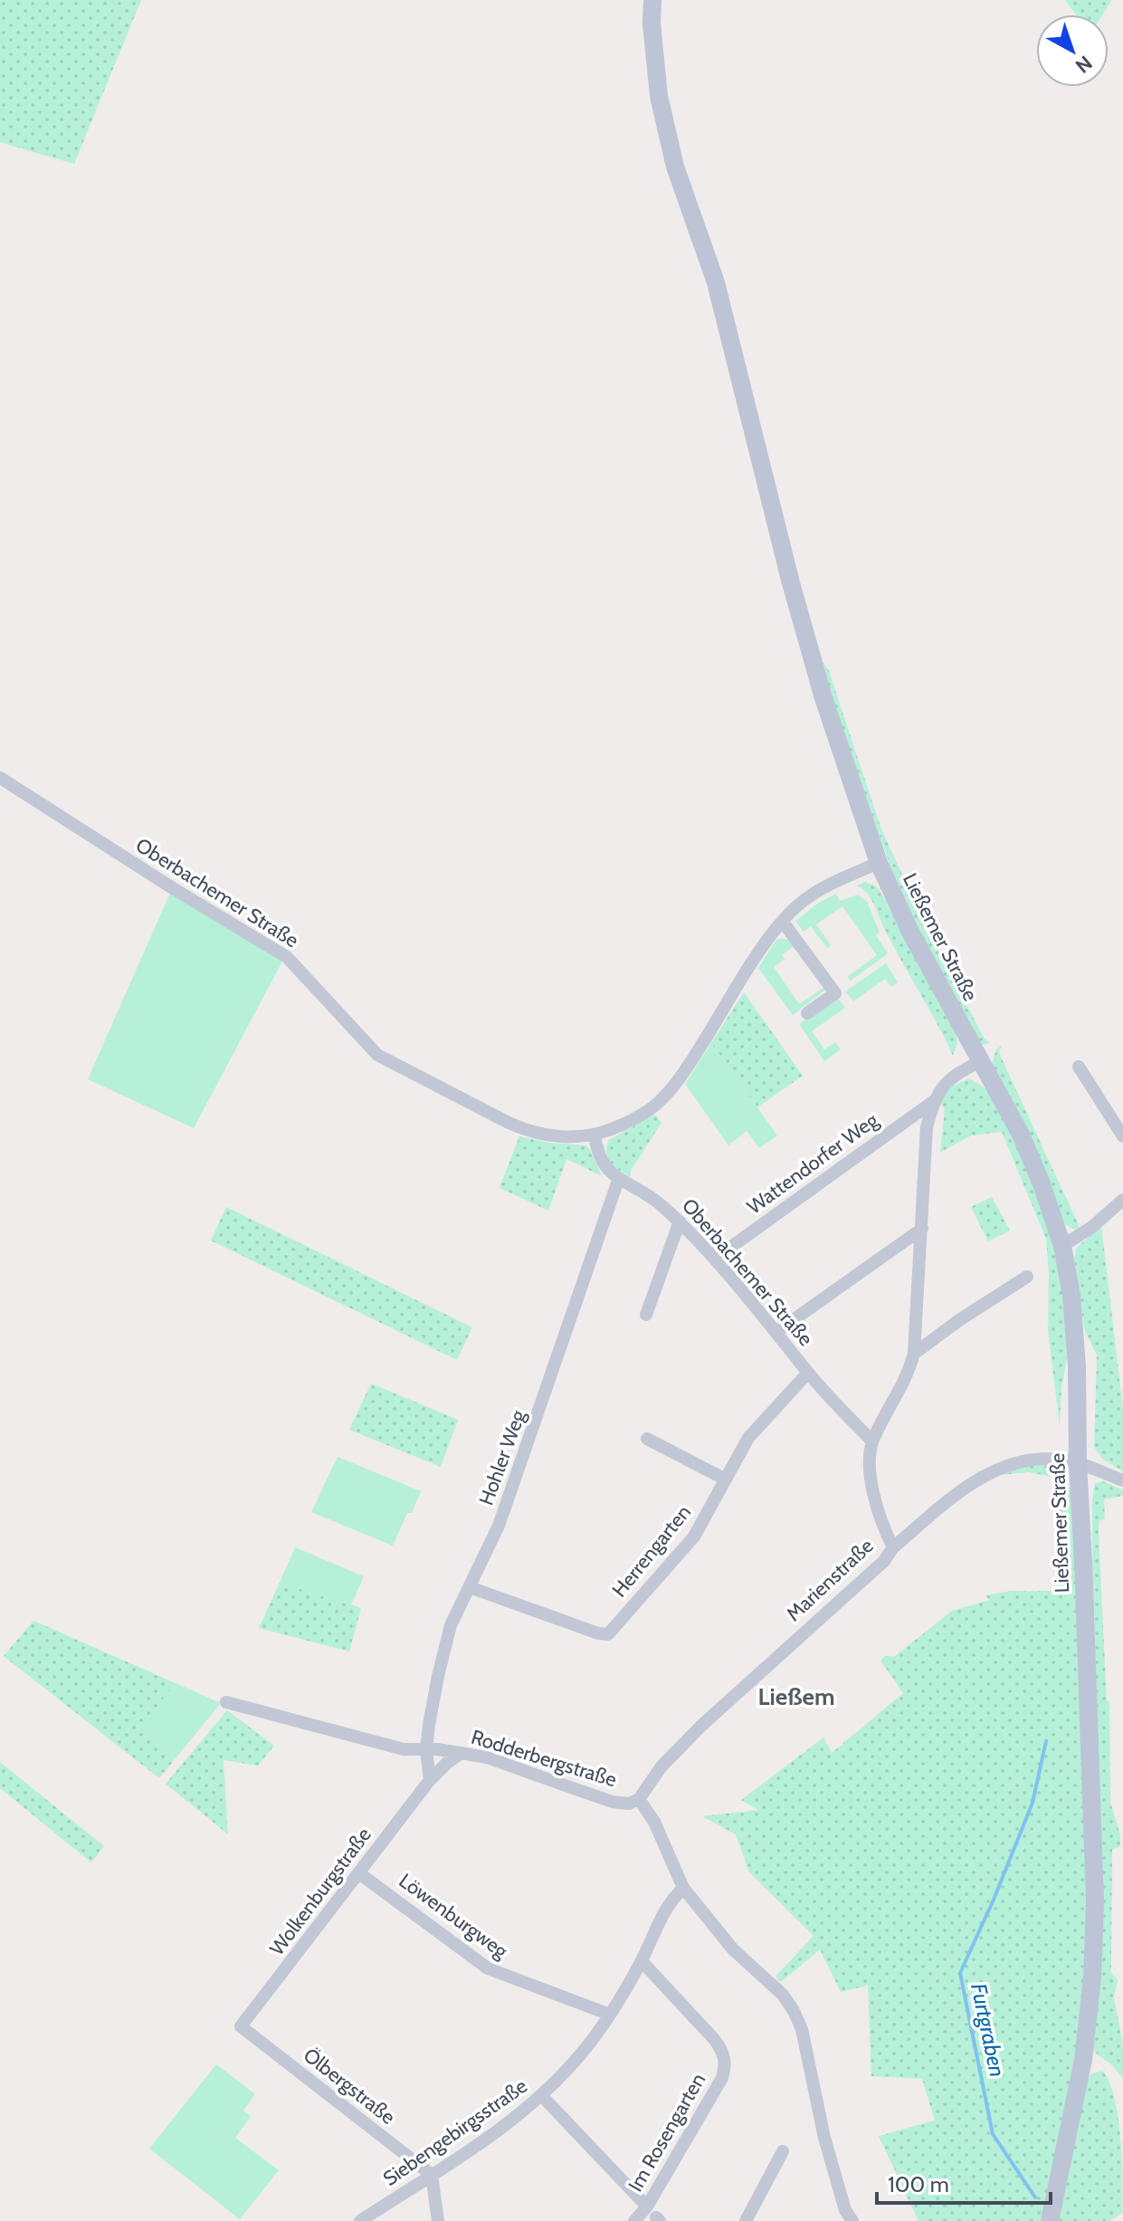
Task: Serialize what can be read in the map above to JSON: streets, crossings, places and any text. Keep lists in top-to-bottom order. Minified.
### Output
{"streets":{"street":["Oberbachemer Straße","Ließemer Straße","Wattendorfer Weg","Hohler Weg","Herrengarten","Marienstraße","Rodderbergstraße","Wolkenburgstraße","Löwenburgweg","Ölbergstraße","Siebengebirgsstraße","Im Rosengarten"]},"crossings":[["Oberbachemer Straße","Ließemer Straße"],["Oberbachemer Straße","Wattendorfer Weg"],["Oberbachemer Straße","Hohler Weg"],["Oberbachemer Straße","Herrengarten"],["Oberbachemer Straße","Marienstraße"],["Ließemer Straße","Marienstraße"],["Wattendorfer Weg","Marienstraße"],["Hohler Weg","Herrengarten"],["Hohler Weg","Rodderbergstraße"],["Marienstraße","Rodderbergstraße"],["Rodderbergstraße","Wolkenburgstraße"],["Wolkenburgstraße","Löwenburgweg"],["Wolkenburgstraße","Ölbergstraße"],["Löwenburgweg","Siebengebirgsstraße"],["Ölbergstraße","Siebengebirgsstraße"],["Siebengebirgsstraße","Im Rosengarten"]],"districts":["Ließem"],"water":["Furtgraben"],"scale_bar":"100 m","north":"bottom right"}
